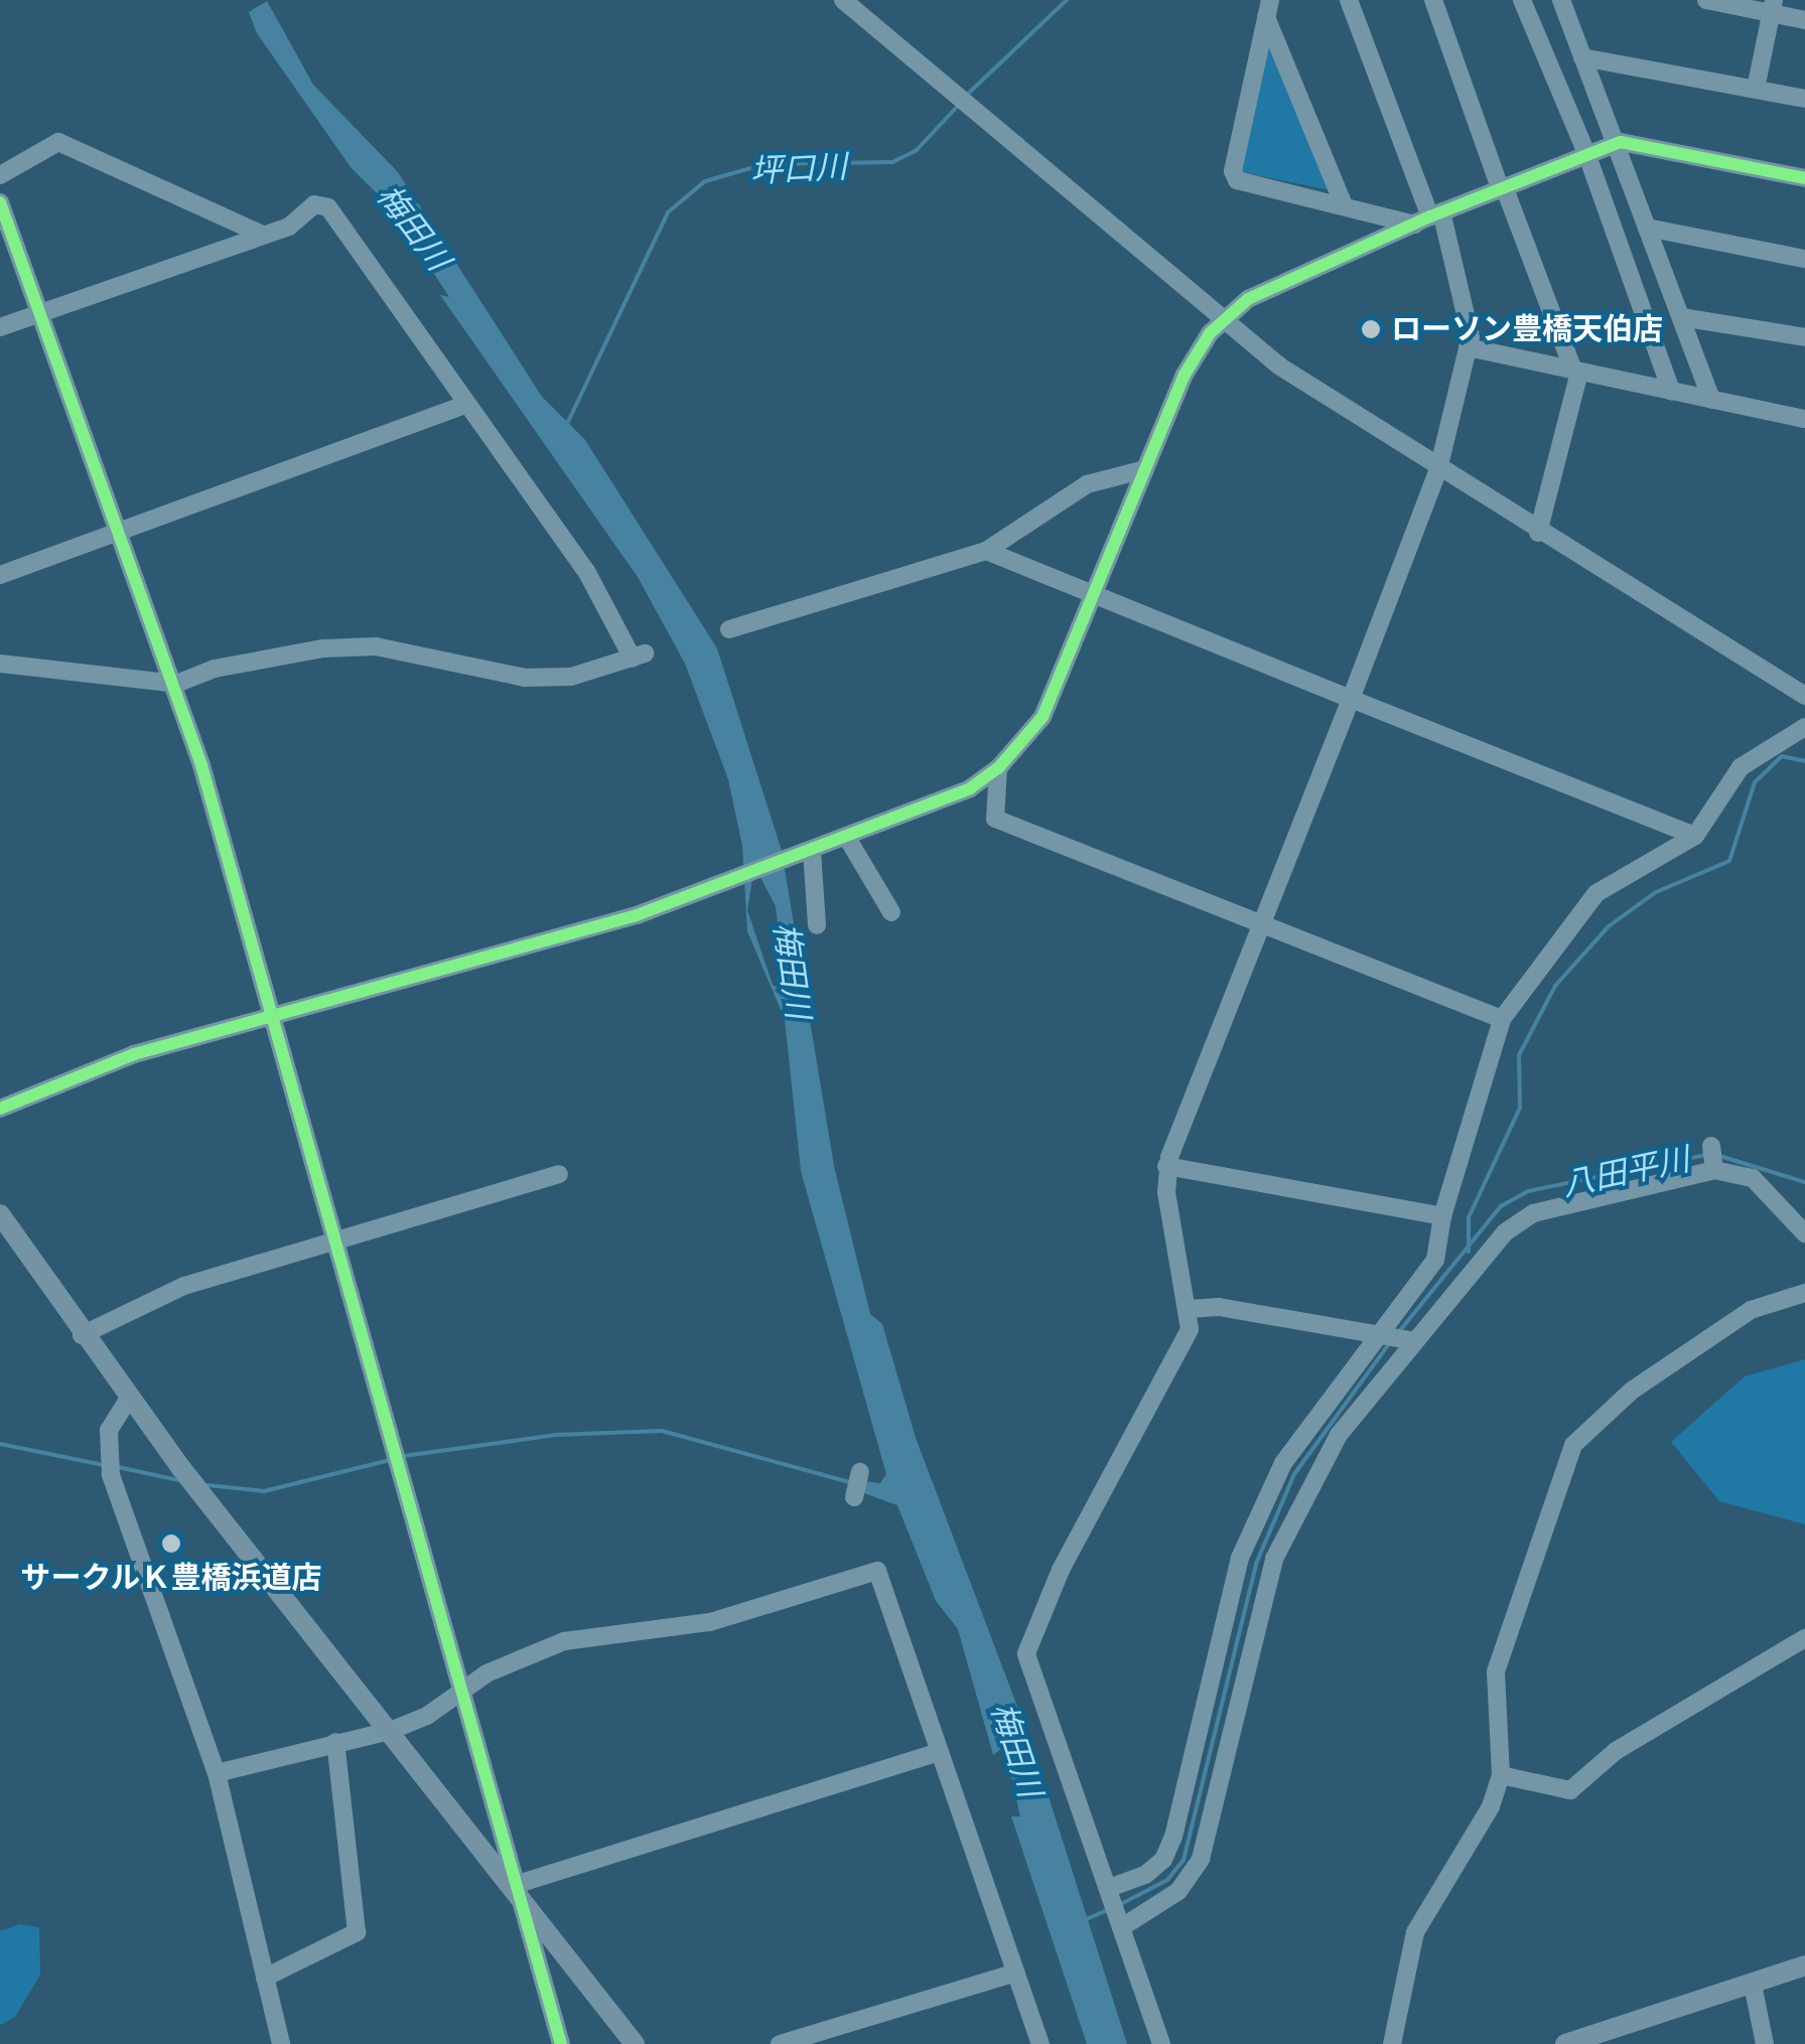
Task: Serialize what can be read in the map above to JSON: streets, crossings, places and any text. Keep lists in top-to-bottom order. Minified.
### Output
{"water":["坪口川","梅田川","八田平川"],"places":["ローソン豊橋天伯店","サークルＫ豊橋浜道店"]}
